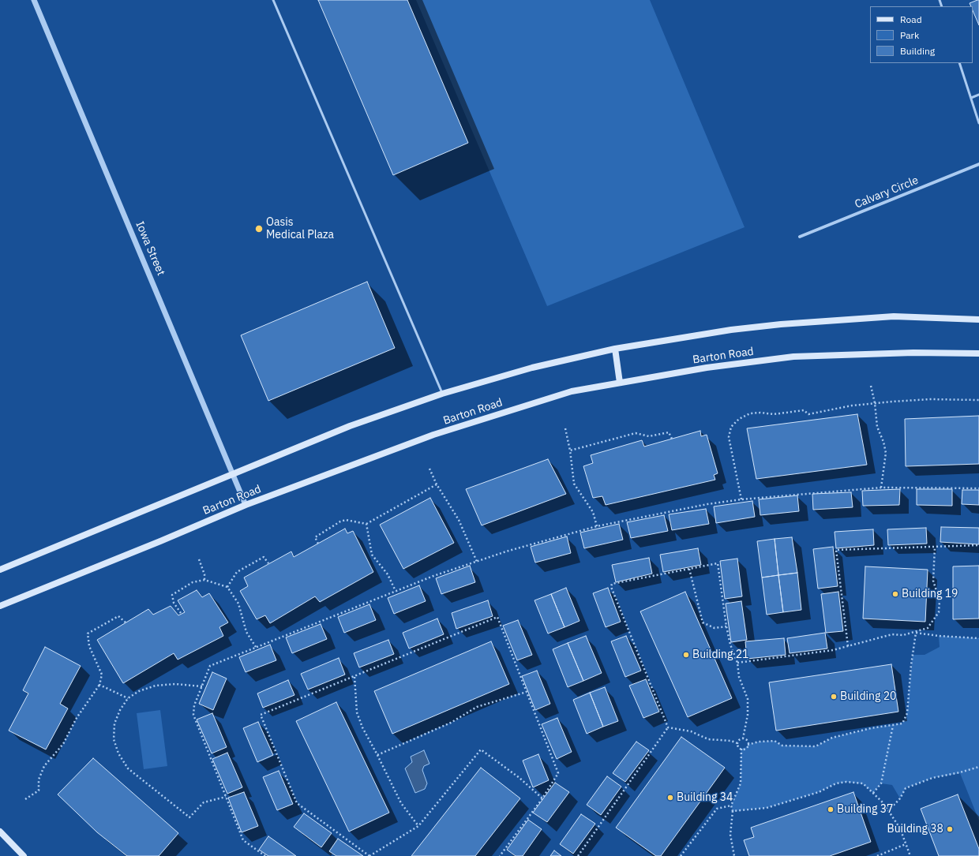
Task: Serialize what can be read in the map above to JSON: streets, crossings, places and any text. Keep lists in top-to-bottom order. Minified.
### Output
{"streets":{"main road":["Barton Road"],"street":["Calvary Circle","Iowa Street"]},"crossings":[["Iowa Street","Barton Road"]],"places":["Oasis Medical Plaza","Building 19","Building 21","Building 20","Building 34","Building 37","Building 38"],"legend":["Road","Park","Building"]}
